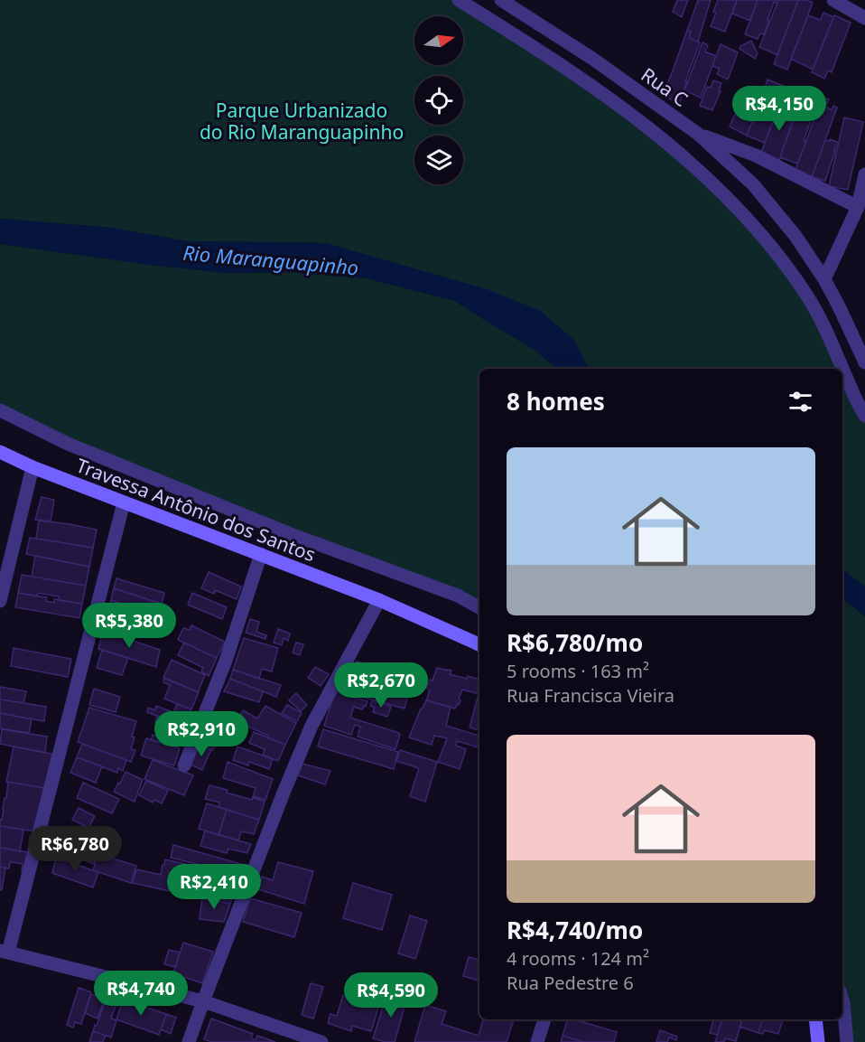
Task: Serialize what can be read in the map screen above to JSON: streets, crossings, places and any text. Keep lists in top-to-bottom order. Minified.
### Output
{"streets":{"main road":["Travessa Antônio dos Santos"],"street":["Rua C"]},"water":["Rio Maranguapinho"],"parks":["Parque Urbanizado do Rio Maranguapinho"],"north":"right","page":{"price":["R$4,150","R$5,380","R$2,670","R$2,910","R$6,780","R$2,410","R$4,740","R$4,590"],"heading":"8 homes","list":[{"name":"R$6,780/mo","note":"5 rooms · 163 m² · Rua Francisca Vieira"},{"name":"R$4,740/mo","note":"4 rooms · 124 m² · Rua Pedestre 6"}]}}
